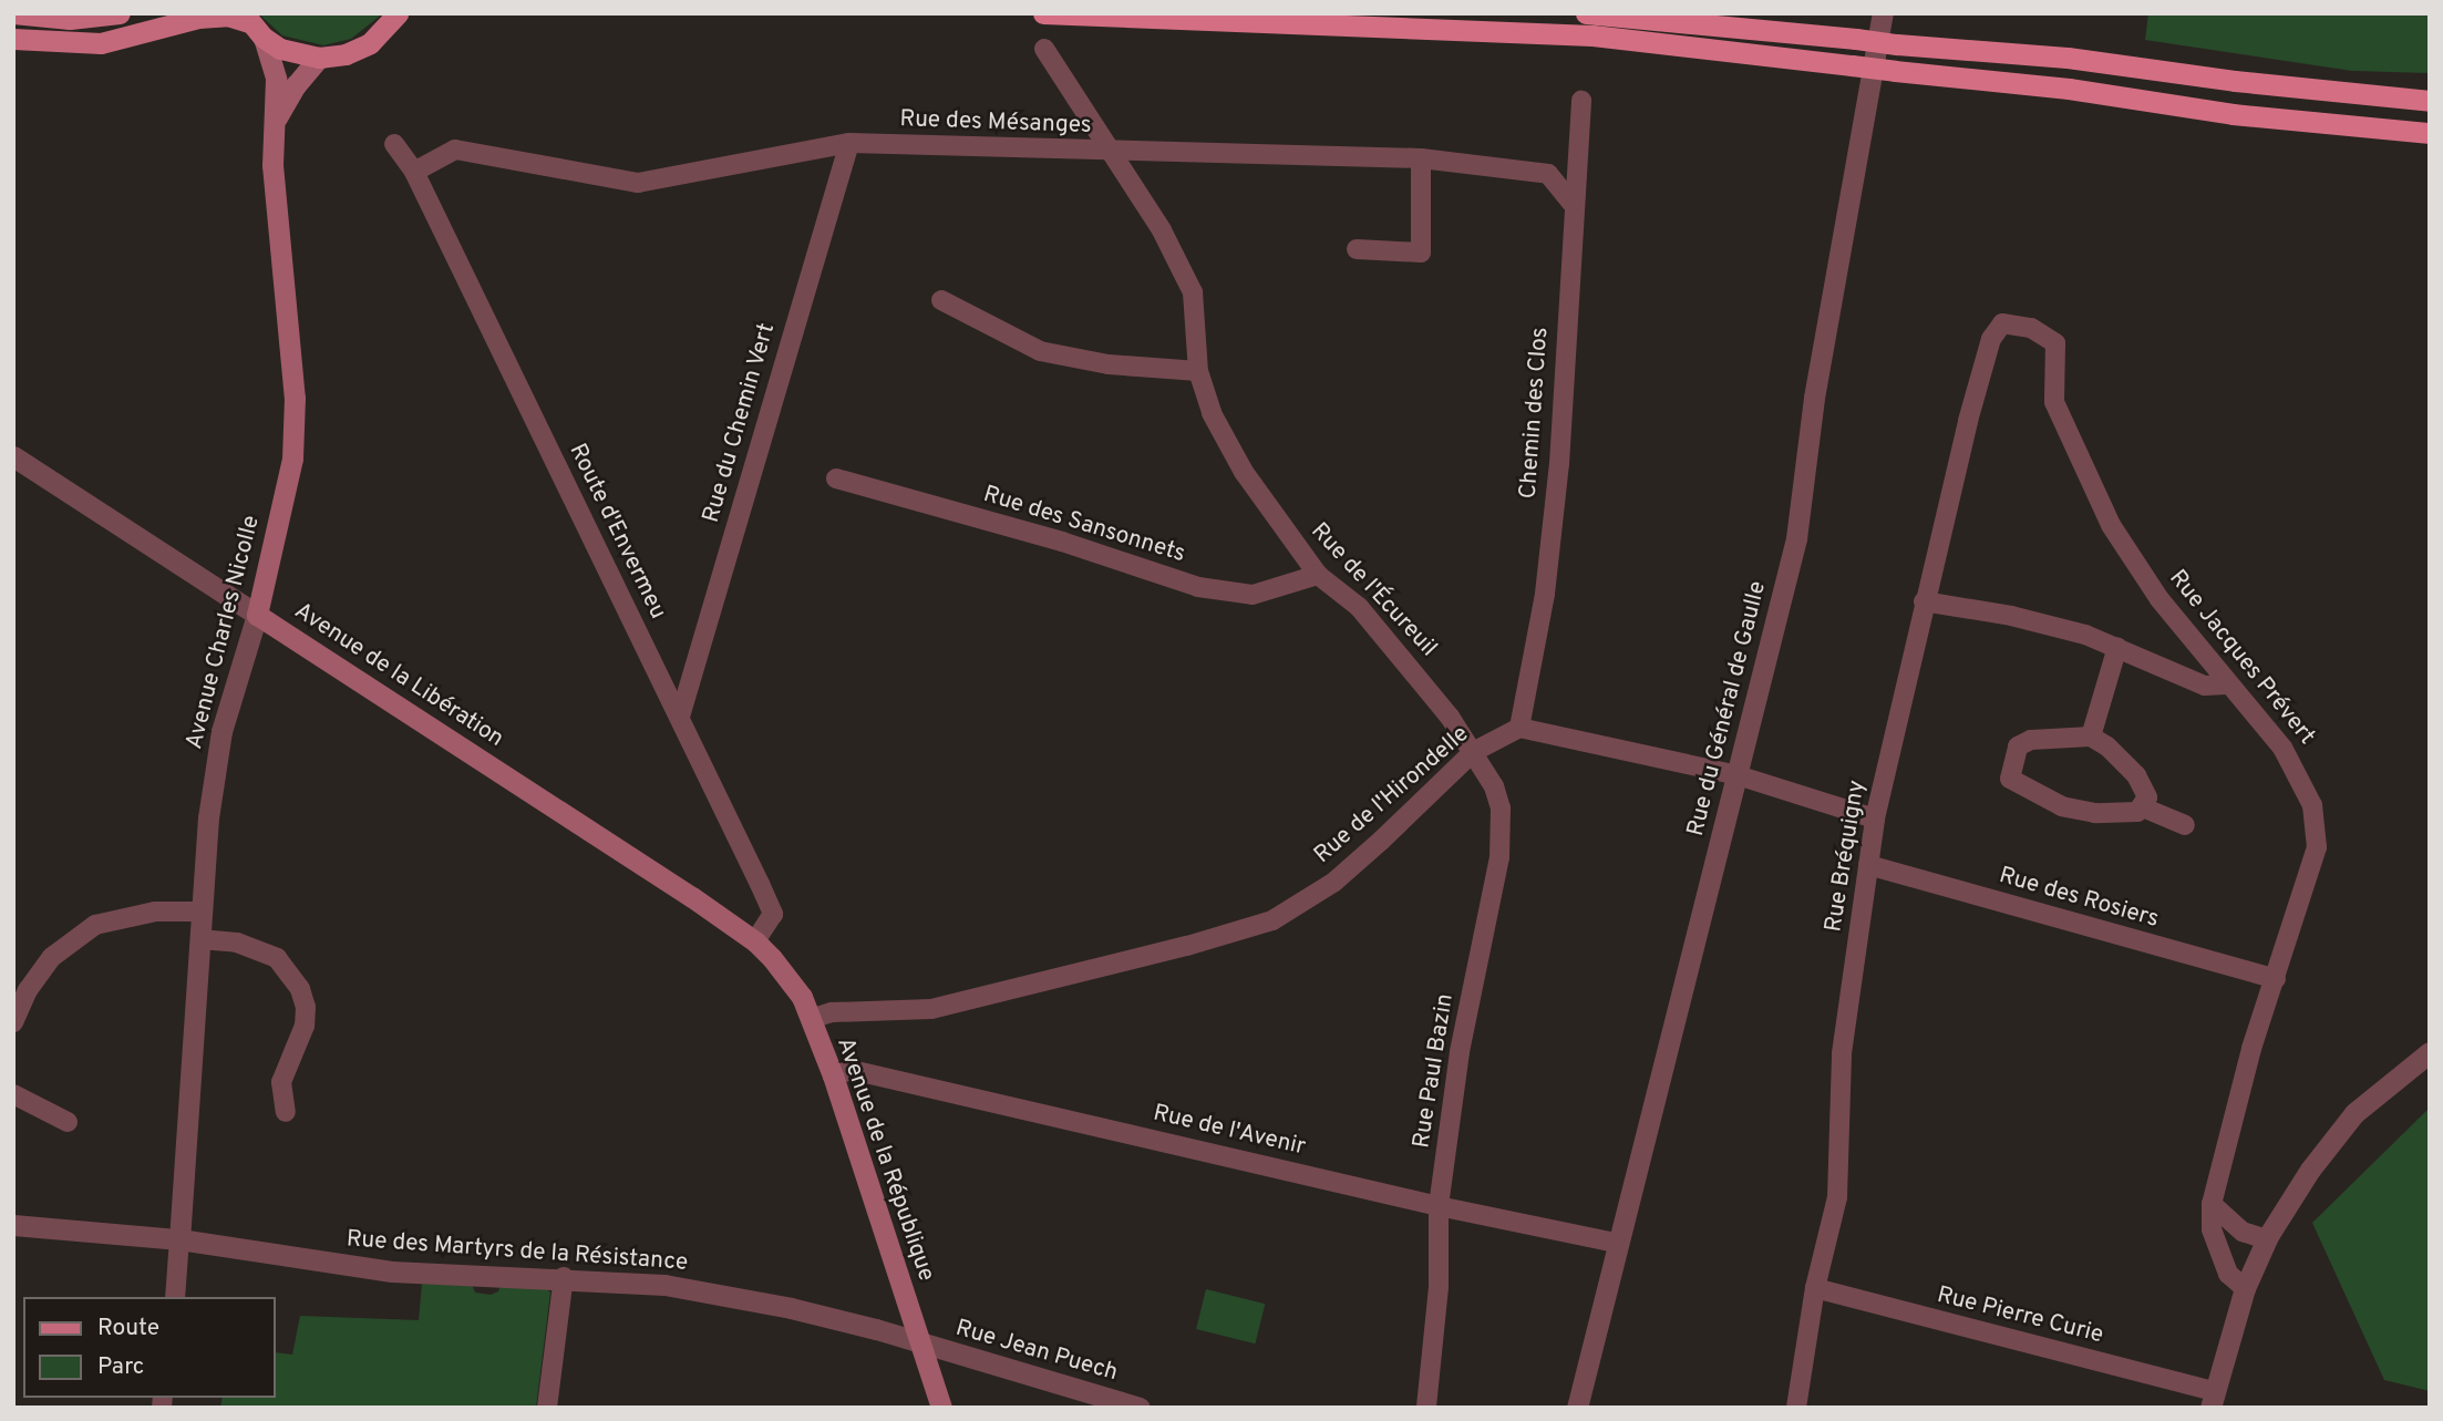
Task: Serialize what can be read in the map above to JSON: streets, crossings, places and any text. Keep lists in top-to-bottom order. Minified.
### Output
{"streets":{"main road":["Avenue Charles Nicolle","Avenue de la Libération","Avenue de la République"],"street":["Rue des Mésanges","Chemin des Clos","Rue du Chemin Vert","Rue des Sansonnets","Route d'Envermeu","Rue de l'Écureuil","Rue Jacques Prévert","Rue du Général de Gaulle","Rue de l'Hirondelle","Rue Bréquigny","Rue des Rosiers","Rue Paul Bazin","Rue de l'Avenir","Rue des Martyrs de la Résistance","Rue Pierre Curie","Rue Jean Puech"]},"crossings":[["Rue des Mésanges","Chemin des Clos"],["Rue des Mésanges","Rue du Chemin Vert"],["Rue des Mésanges","Route d'Envermeu"],["Rue des Mésanges","Rue de l'Écureuil"],["Chemin des Clos","Rue de l'Hirondelle"],["Rue du Chemin Vert","Route d'Envermeu"],["Rue des Sansonnets","Rue de l'Écureuil"],["Route d'Envermeu","Avenue de la Libération"],["Route d'Envermeu","Avenue de la République"],["Rue de l'Écureuil","Rue de l'Hirondelle"],["Rue de l'Écureuil","Rue Paul Bazin"],["Avenue Charles Nicolle","Avenue de la Libération"],["Avenue Charles Nicolle","Rue des Martyrs de la Résistance"],["Rue Jacques Prévert","Rue Bréquigny"],["Rue Jacques Prévert","Rue des Rosiers"],["Avenue de la Libération","Avenue de la République"],["Rue du Général de Gaulle","Rue de l'Avenir"],["Rue de l'Hirondelle","Rue Paul Bazin"],["Rue de l'Hirondelle","Avenue de la République"],["Rue Bréquigny","Rue des Rosiers"],["Rue Bréquigny","Rue Pierre Curie"],["Rue Paul Bazin","Rue de l'Avenir"],["Rue de l'Avenir","Avenue de la République"],["Avenue de la République","Rue des Martyrs de la Résistance"],["Avenue de la République","Rue Jean Puech"],["Rue des Martyrs de la Résistance","Rue Jean Puech"]],"legend":["Route","Parc"]}
